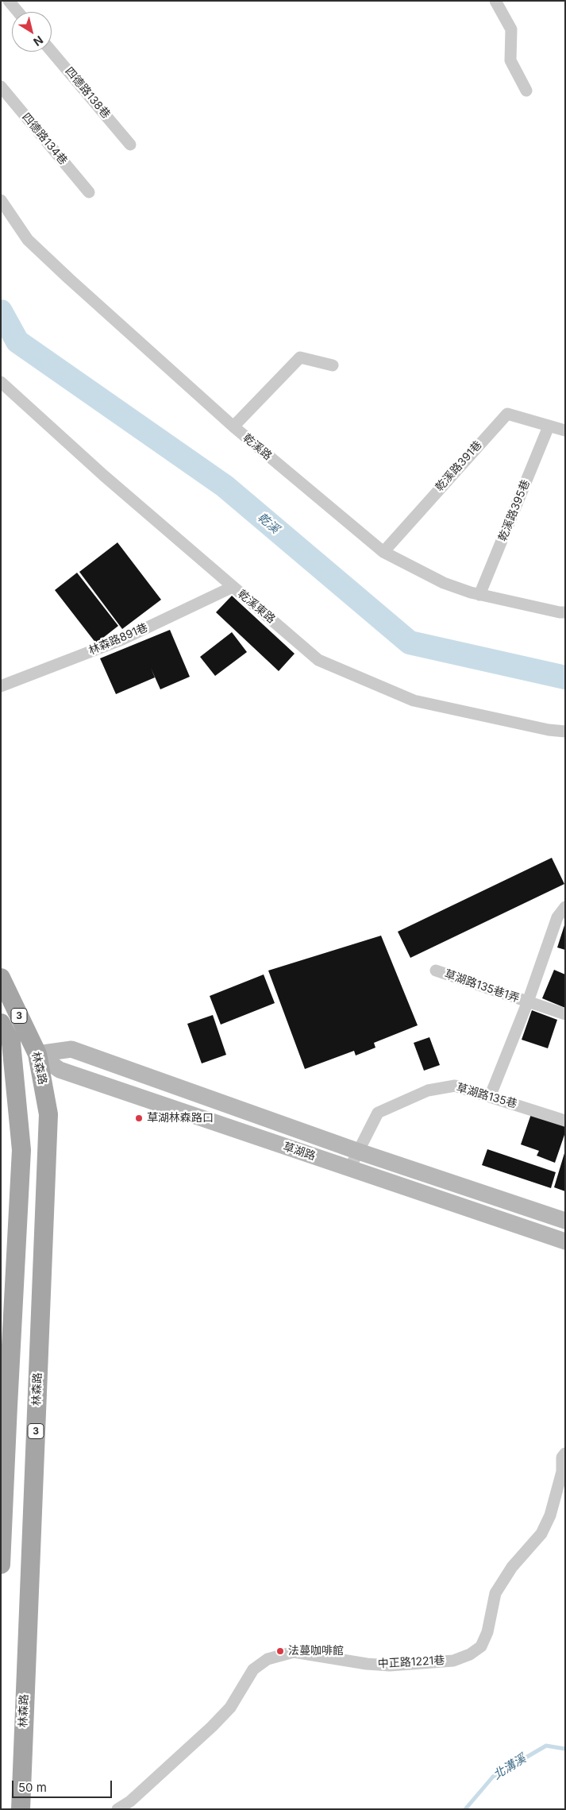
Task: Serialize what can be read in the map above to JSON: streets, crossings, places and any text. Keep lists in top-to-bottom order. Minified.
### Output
{"streets":{"main road":["3","林森路"],"street":["四德路138巷","四德路134巷","乾溪路","乾溪路391巷","乾溪路395巷","乾溪東路","林森路891巷","草湖路135巷1弄","草湖路135巷","草湖路","中正路1221巷"]},"crossings":[["乾溪路","乾溪路391巷"],["乾溪路","乾溪路395巷"],["乾溪路391巷","乾溪路395巷"],["乾溪東路","林森路891巷"],["草湖路135巷1弄","草湖路135巷"],["3","草湖路"],["林森路","草湖路"],["草湖路135巷","草湖路"]],"water":["乾溪","北溝溪"],"places":["草湖林森路口","法蔓咖啡館"],"scale_bar":"50 m","north":"bottom right"}
